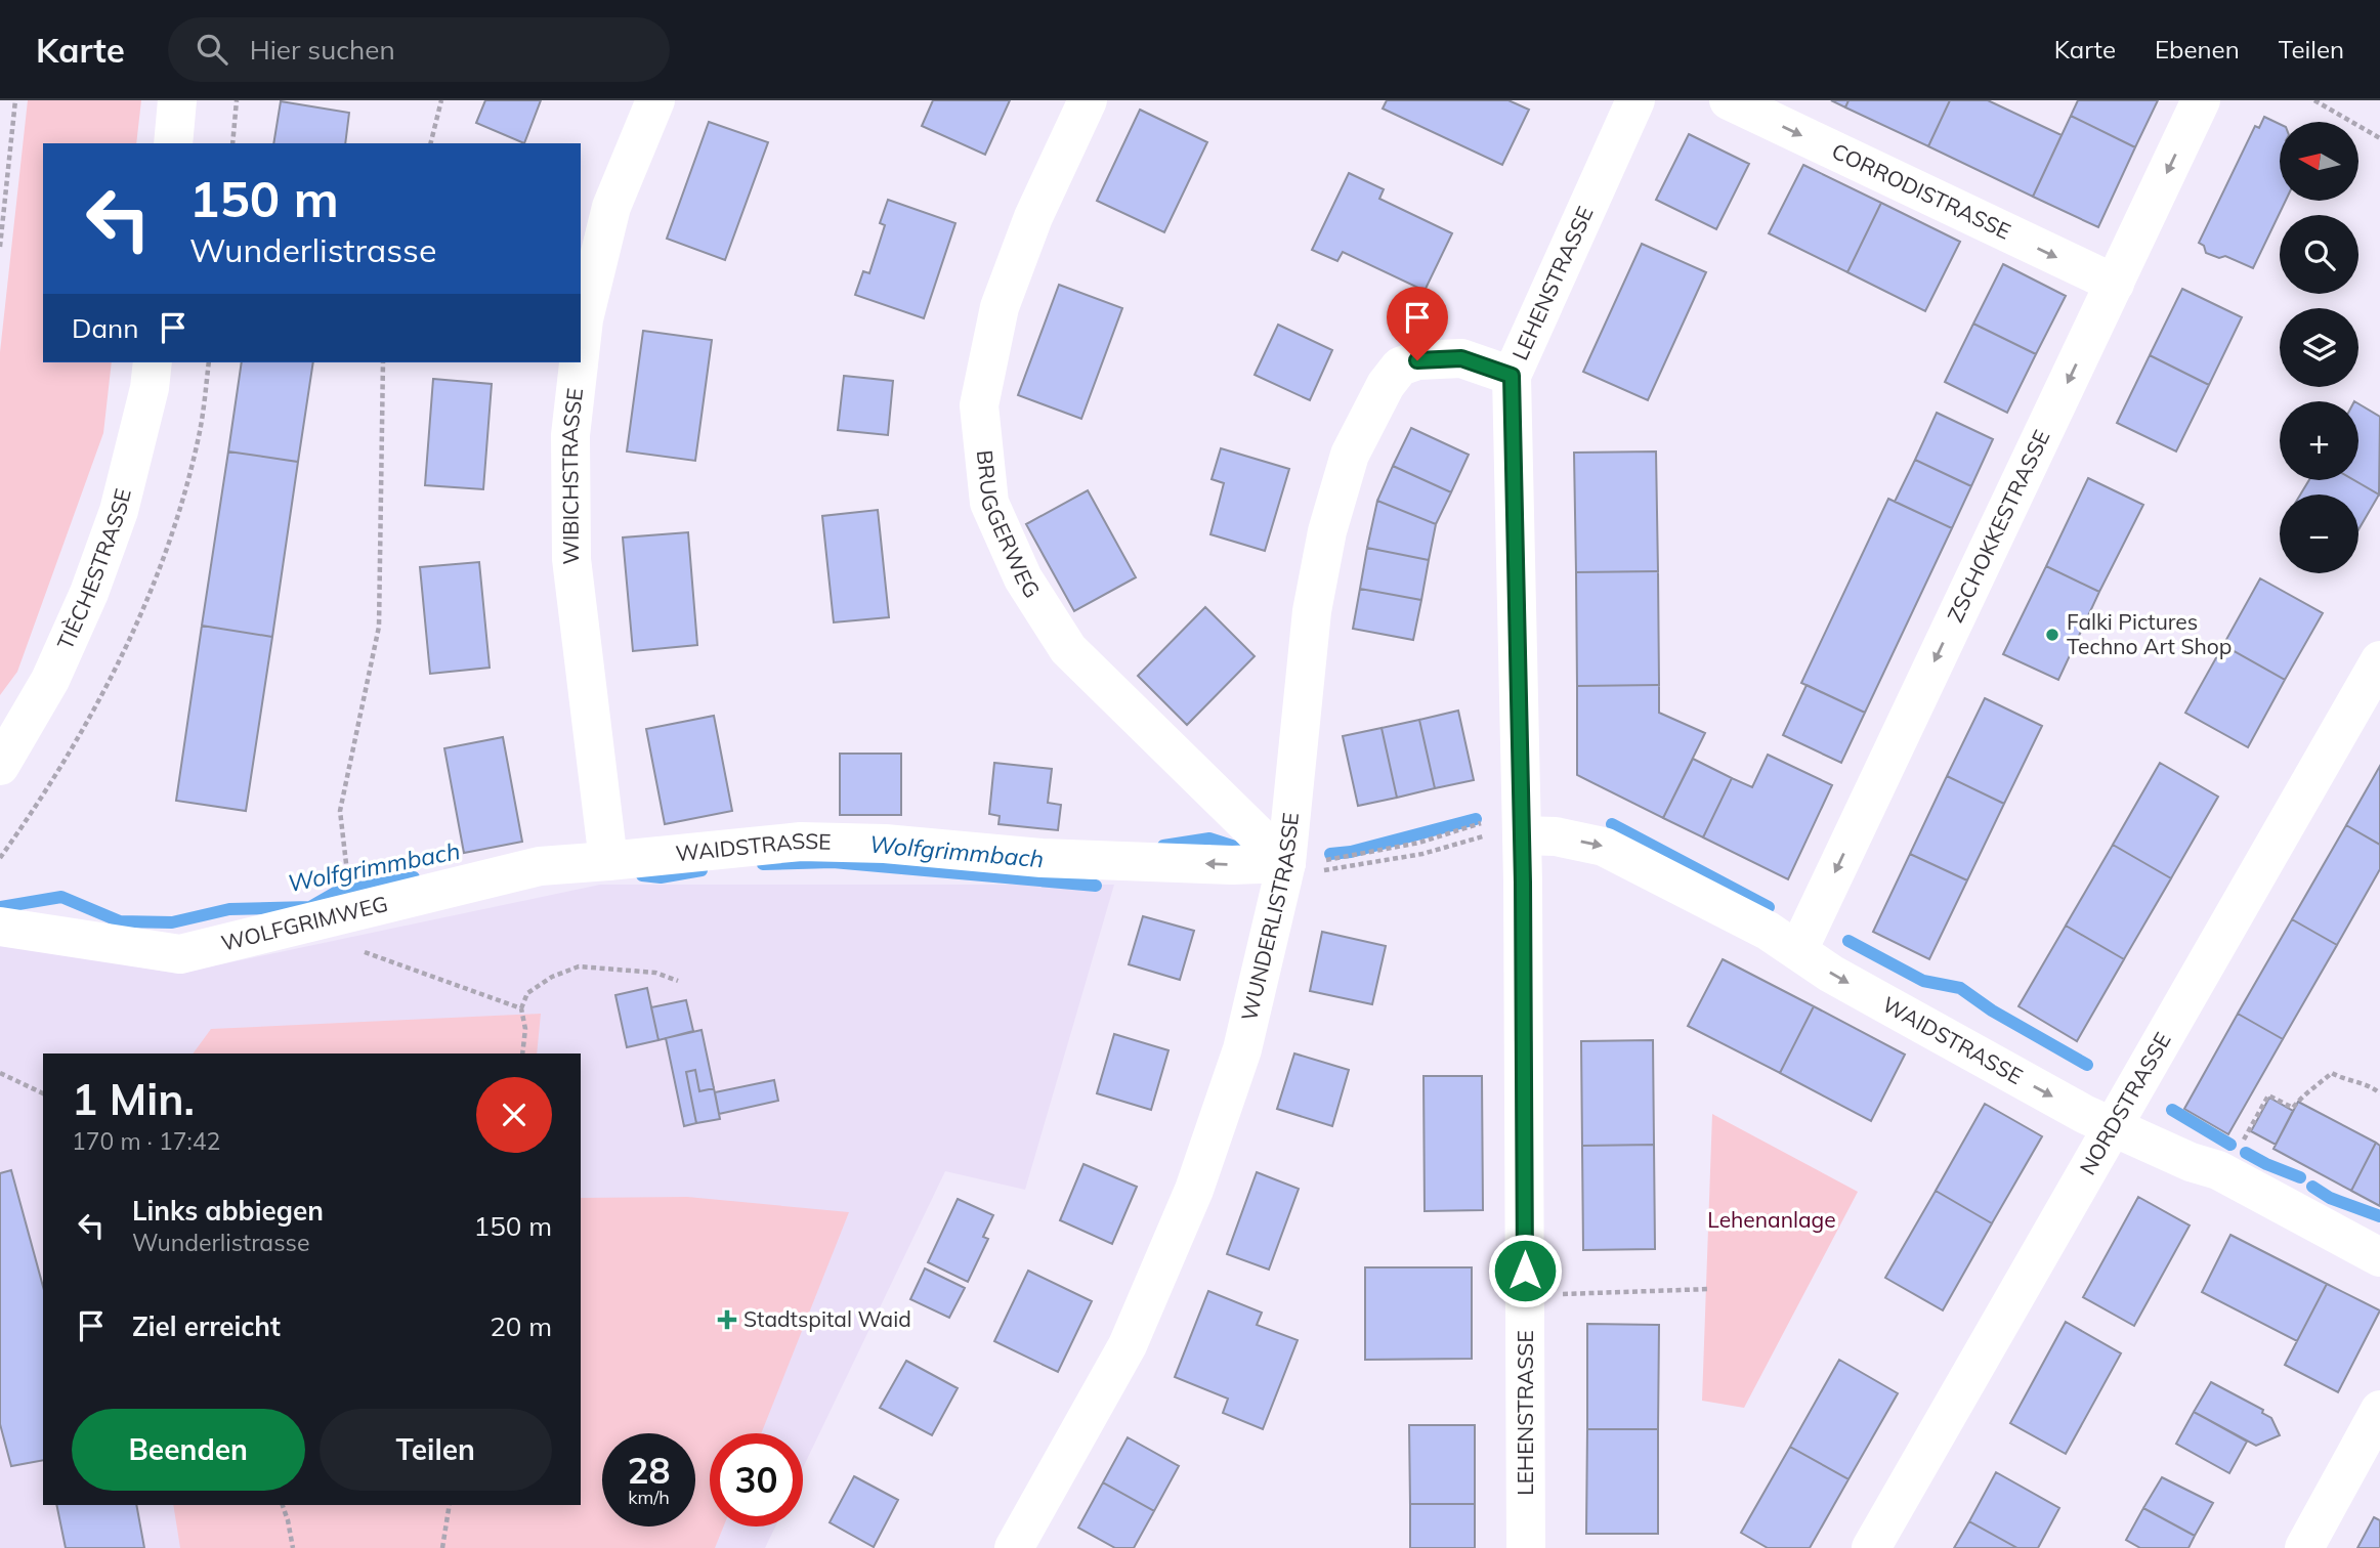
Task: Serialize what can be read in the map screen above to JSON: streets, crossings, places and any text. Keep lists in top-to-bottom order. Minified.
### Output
{"streets":{"street":["CORRODISTRASSE","LEHENSTRASSE","WIBICHSTRASSE","BRUGGERWEG","ZSCHOKKESTRASSE","TIÈCHESTRASSE","WAIDSTRASSE","WUNDERLISTRASSE","WOLFGRIMWEG","NORDSTRASSE"]},"crossings":[["CORRODISTRASSE","ZSCHOKKESTRASSE"],["LEHENSTRASSE","WAIDSTRASSE"],["LEHENSTRASSE","WUNDERLISTRASSE"],["WIBICHSTRASSE","WAIDSTRASSE"],["WIBICHSTRASSE","WOLFGRIMWEG"],["BRUGGERWEG","WAIDSTRASSE"],["BRUGGERWEG","WUNDERLISTRASSE"],["ZSCHOKKESTRASSE","WAIDSTRASSE"],["WAIDSTRASSE","WUNDERLISTRASSE"],["WAIDSTRASSE","WOLFGRIMWEG"],["WAIDSTRASSE","NORDSTRASSE"]],"one_way":["CORRODISTRASSE","ZSCHOKKESTRASSE"],"water":["Wolfgrimmbach"],"parks":["Lehenanlage"],"places":{"other":["Falki Pictures Techno Art Shop"],"health":["Stadtspital Waid"]},"north":"left","page":{"header":"Karte","search":"Hier suchen","nav":["Karte","Ebenen","Teilen"],"map_buttons":["+","−"],"turn":["150 m","Wunderlistrasse"],"then":"Dann","heading":["1 Min.","170 m · 17:42"],"list":[{"name":"Links abbiegen","note":"Wunderlistrasse","value":"150 m"},{"name":"Ziel erreicht","value":"20 m"}],"buttons":["Beenden","Teilen"],"speed":"28 km/h","limit":"30"}}
